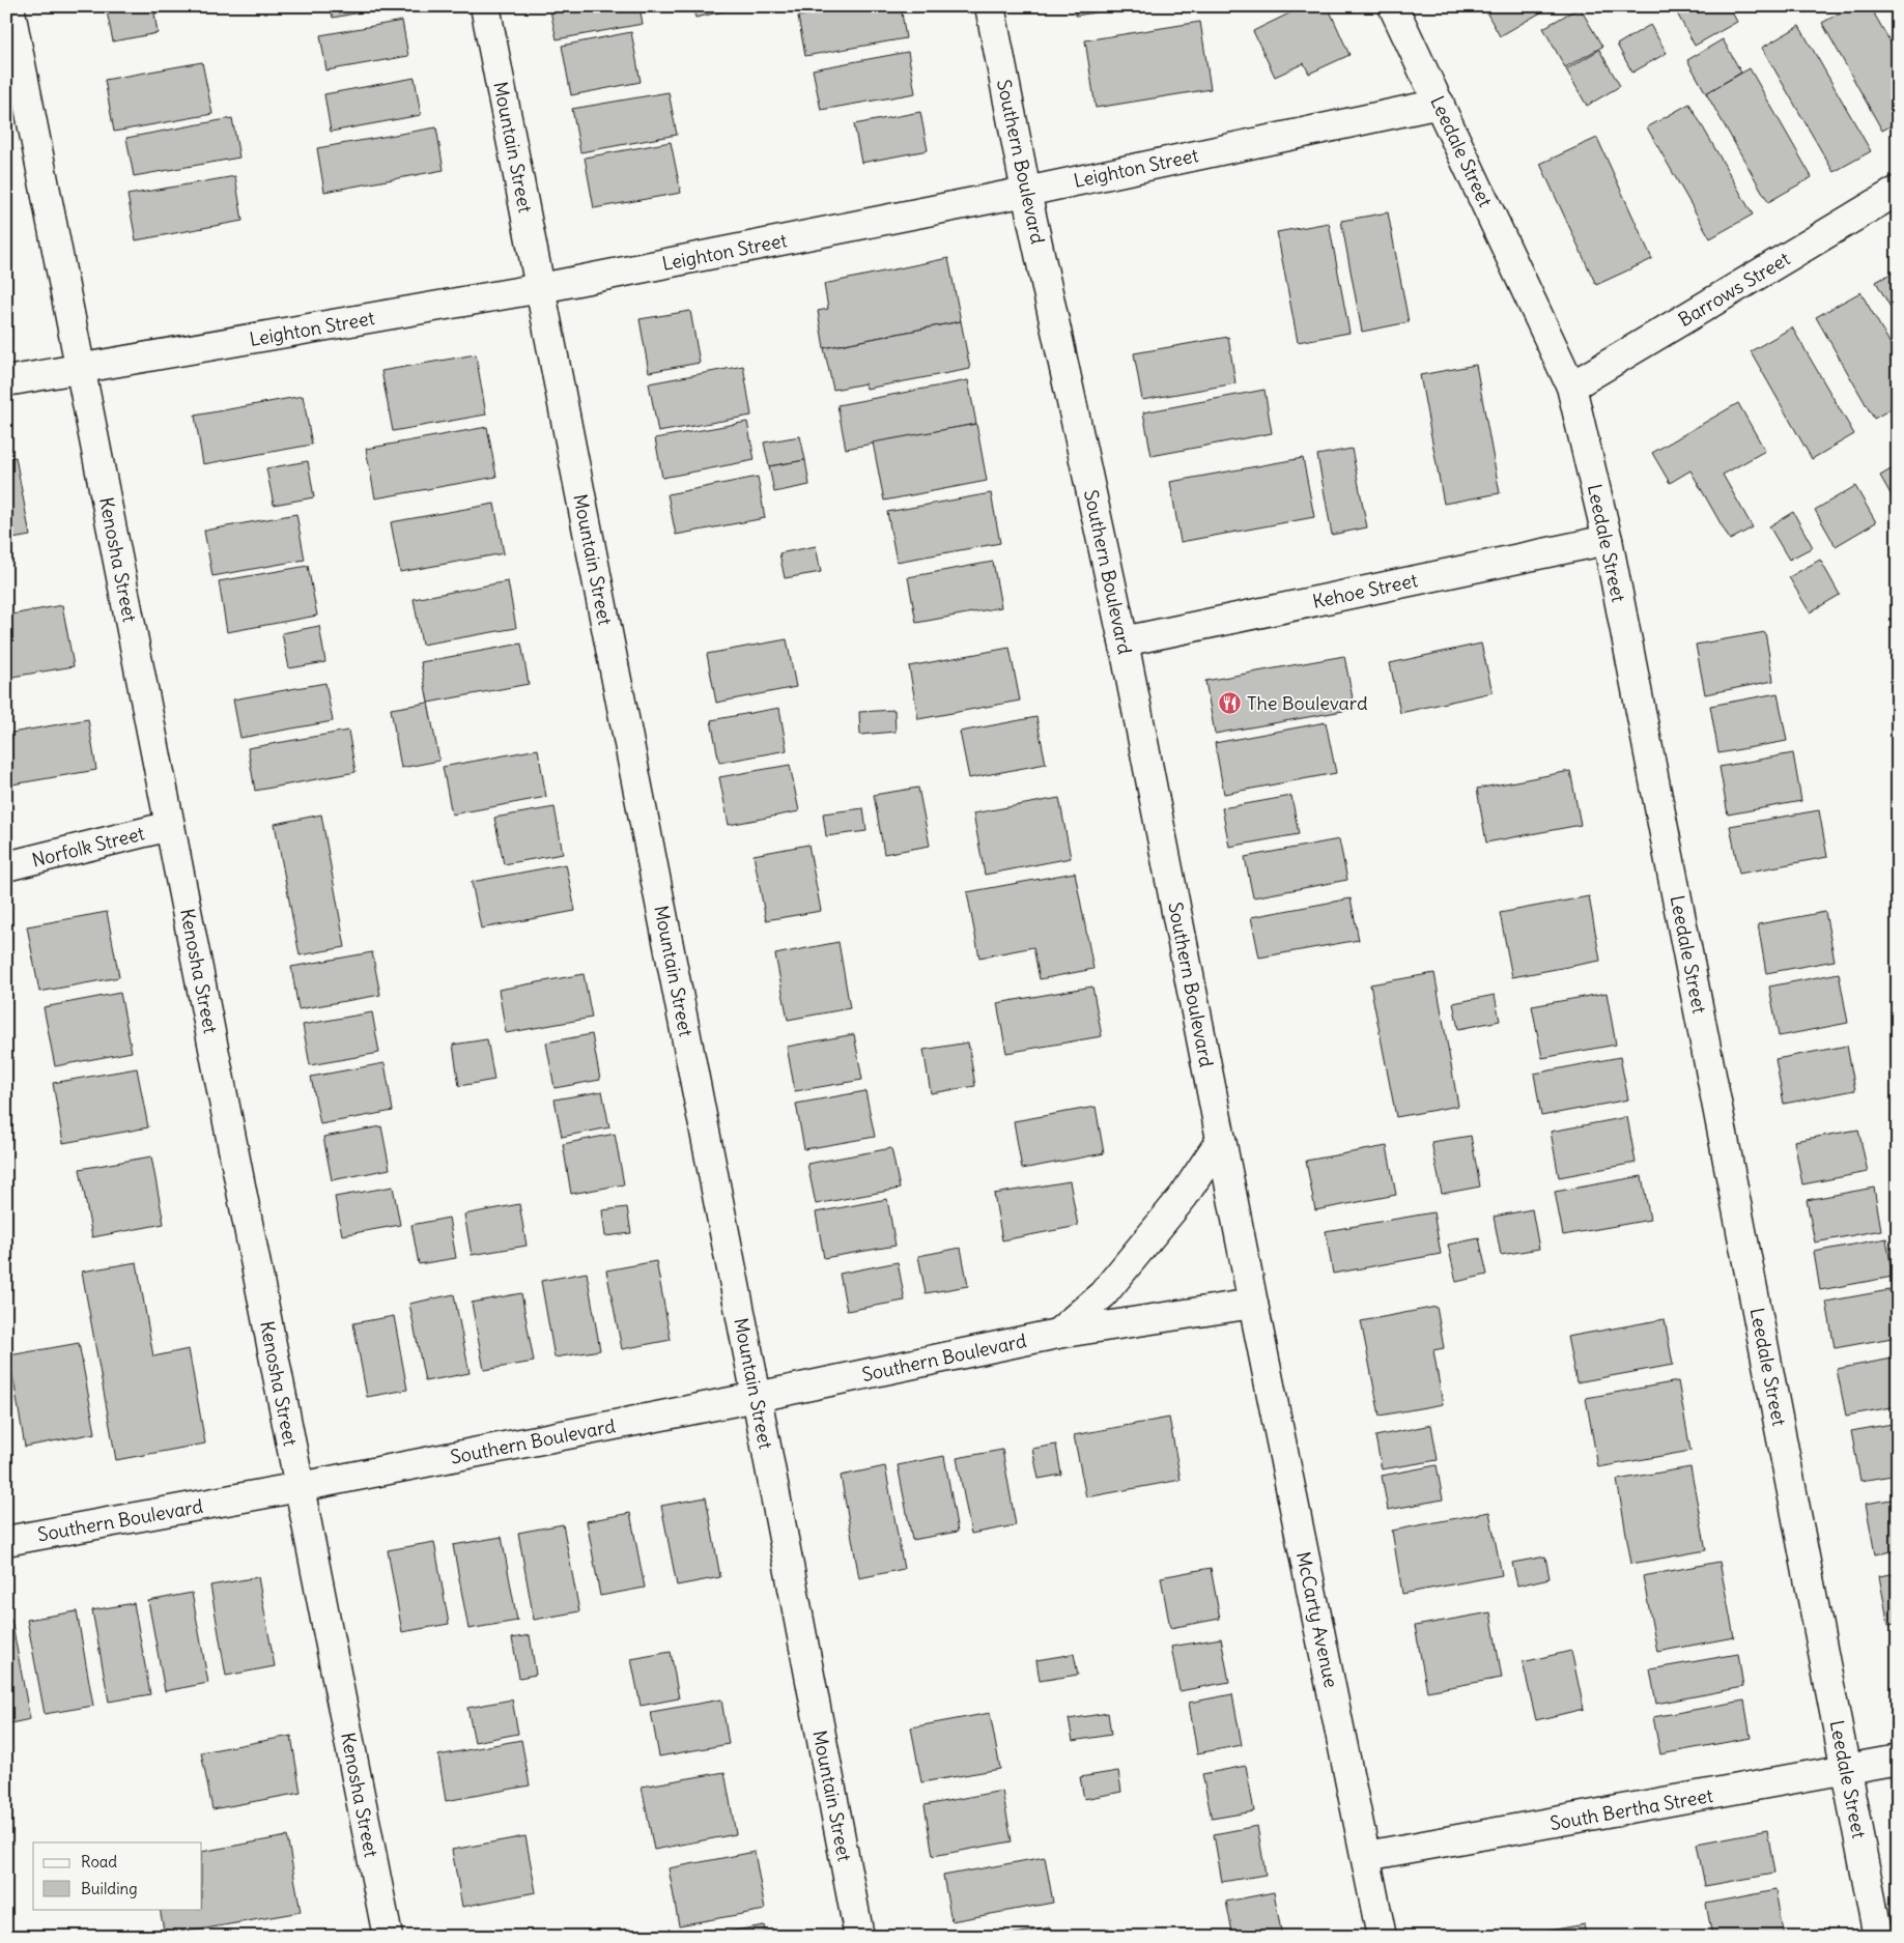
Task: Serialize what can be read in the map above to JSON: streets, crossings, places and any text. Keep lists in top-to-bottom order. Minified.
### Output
{"streets":{"street":["Mountain Street","Leedale Street","Southern Boulevard","Leighton Street","Barrows Street","Kenosha Street","Kehoe Street","Norfolk Street","McCarty Avenue","South Bertha Street"]},"crossings":[["Mountain Street","Southern Boulevard"],["Mountain Street","Leighton Street"],["Leedale Street","Leighton Street"],["Leedale Street","Barrows Street"],["Leedale Street","Kehoe Street"],["Leedale Street","South Bertha Street"],["Southern Boulevard","Leighton Street"],["Southern Boulevard","Kenosha Street"],["Southern Boulevard","Kehoe Street"],["Southern Boulevard","McCarty Avenue"],["Leighton Street","Kenosha Street"],["Kenosha Street","Norfolk Street"],["McCarty Avenue","South Bertha Street"]],"places":{"restaurant":["The Boulevard"]},"legend":["Road","Building"]}
